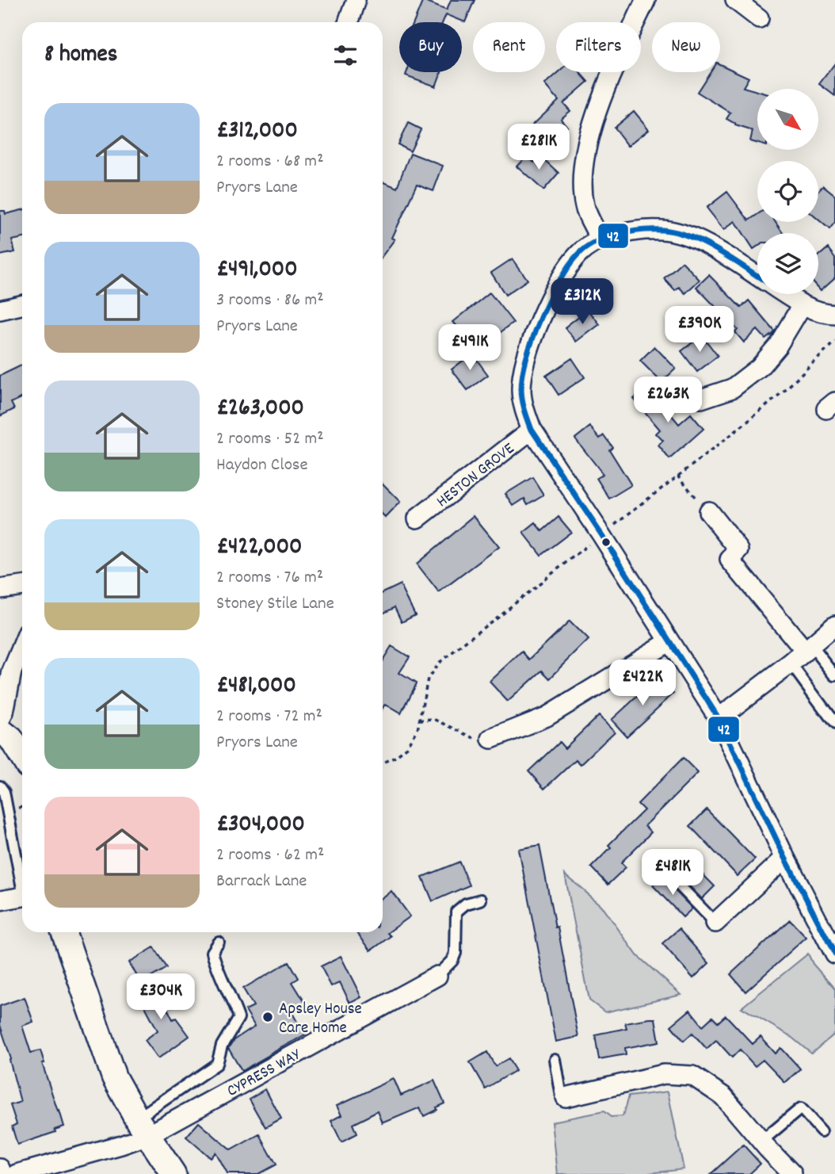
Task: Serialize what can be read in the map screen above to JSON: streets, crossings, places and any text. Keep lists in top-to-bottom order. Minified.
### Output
{"streets":{"street":["HESTON GROVE","CYPRESS WAY"]},"places":["Apsley House Care Home"],"lines":["transit line 42"],"north":"bottom right","page":{"chip":["Buy","Rent","Filters","New"],"heading":"8 homes","list":[{"name":"£312,000","note":"2 rooms · 68 m² · Pryors Lane"},{"name":"£491,000","note":"3 rooms · 86 m² · Pryors Lane"},{"name":"£263,000","note":"2 rooms · 52 m² · Haydon Close"},{"name":"£422,000","note":"2 rooms · 76 m² · Stoney Stile Lane"},{"name":"£481,000","note":"2 rooms · 72 m² · Pryors Lane"},{"name":"£304,000","note":"2 rooms · 62 m² · Barrack Lane"}],"price":["£281K","£312K","£390K","£491K","£263K","£422K","£481K","£304K"]}}
